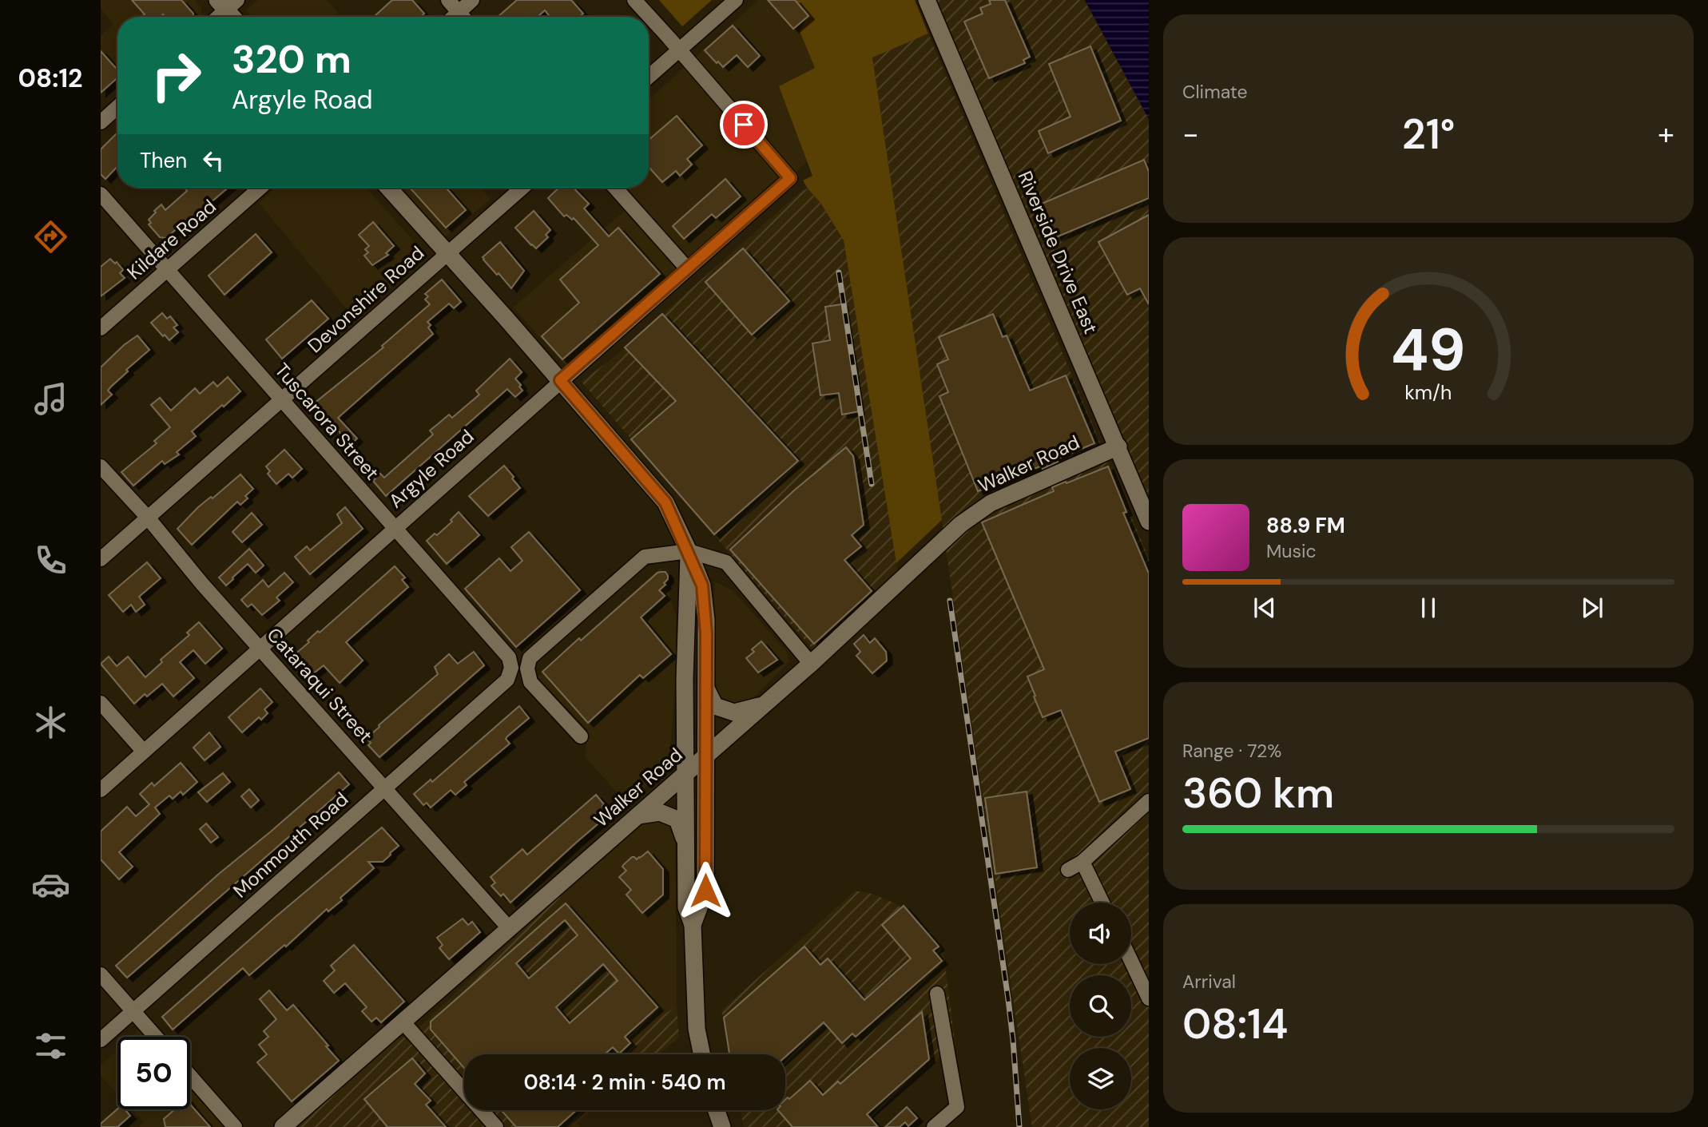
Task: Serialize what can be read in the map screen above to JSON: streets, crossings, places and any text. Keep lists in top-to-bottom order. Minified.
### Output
{"streets":{"main road":["Riverside Drive East","Walker Road"],"street":["Kildare Road","Devonshire Road","Tuscarora Street","Argyle Road","Cataraqui Street","Monmouth Road"]},"crossings":[["Kildare Road","Tuscarora Street"],["Riverside Drive East","Walker Road"],["Devonshire Road","Tuscarora Street"],["Devonshire Road","Cataraqui Street"],["Tuscarora Street","Argyle Road"],["Tuscarora Street","Monmouth Road"],["Walker Road","Cataraqui Street"],["Argyle Road","Cataraqui Street"],["Cataraqui Street","Monmouth Road"]],"page":{"tabs":"08:12","tile":["Climate",["Range · 72%","360 km"],["Arrival","08:14"]],"turn":["320 m","Argyle Road"],"heat":["−","21°","+"],"then":"Then","song":["88.9 FM","Music"],"limit":"50","trip":"08:14 · 2 min · 540 m","gauge":["49","km/h"]}}
